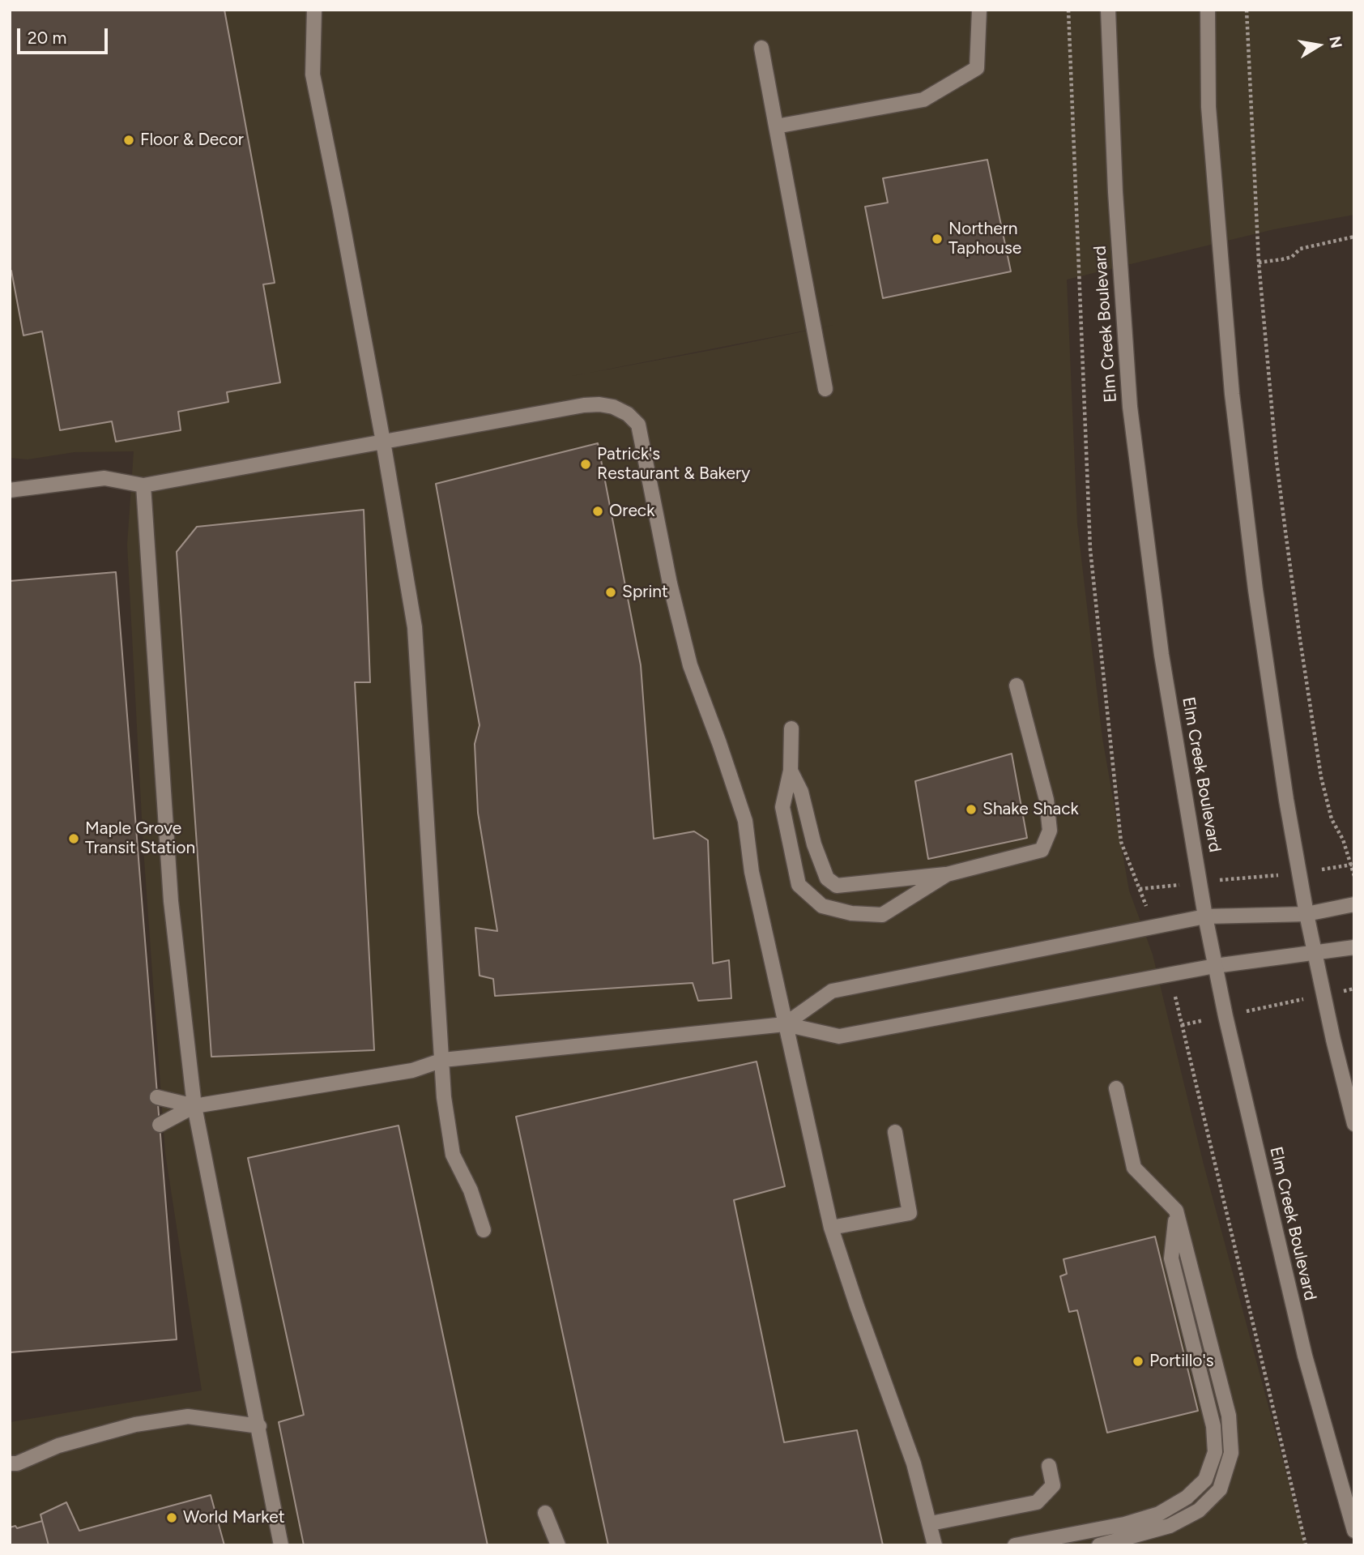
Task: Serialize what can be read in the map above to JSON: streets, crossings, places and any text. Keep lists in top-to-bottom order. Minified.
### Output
{"streets":{"main road":["Elm Creek Boulevard"]},"places":["Floor & Decor","Northern Taphouse","Patrick's Restaurant & Bakery","Oreck","Sprint","Shake Shack","Maple Grove Transit Station","Portillo's","World Market"],"scale_bar":"20 m","north":"right"}
